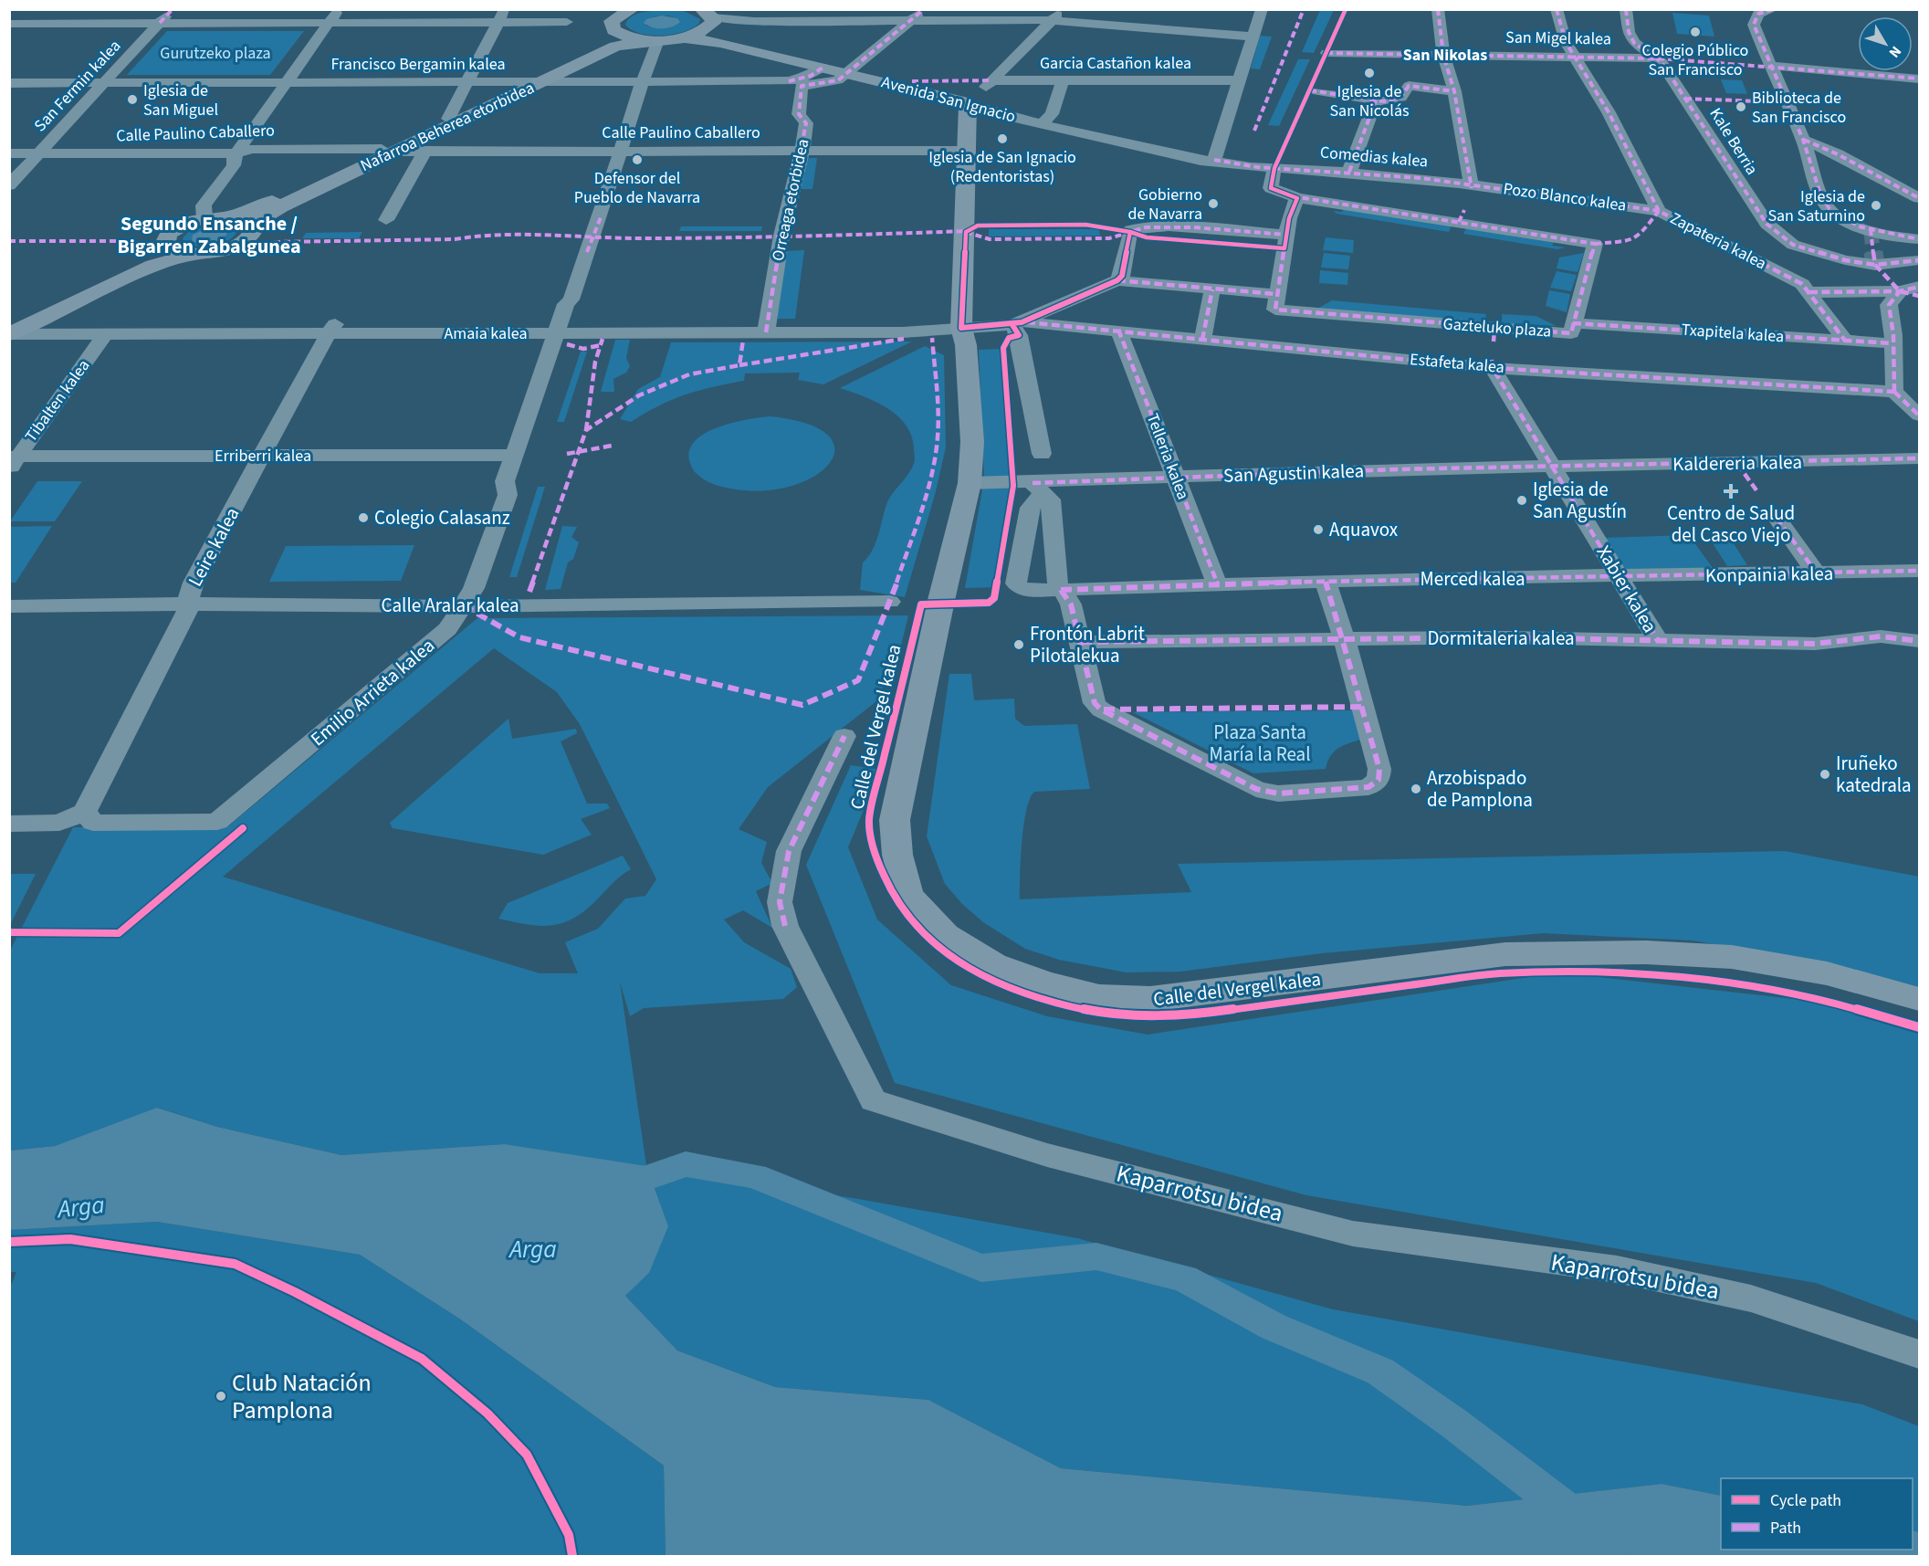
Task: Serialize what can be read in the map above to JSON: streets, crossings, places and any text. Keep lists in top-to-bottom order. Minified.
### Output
{"streets":{"main road":["Avenida San Ignacio","Nafarroa Beherea etorbidea","Calle del Vergel kalea"],"street":["San Migel kalea","Garcia Castañon kalea","Francisco Bergamin kalea","San Fermin kalea","Calle Paulino Caballero","Kale Berria","Comedias kalea","Pozo Blanco kalea","Orreaga etorbidea","Zapateria kalea","Gazteluko plaza","Amaia kalea","Txapitela kalea","Estafeta kalea","Tibalten kalea","Erriberri kalea","Telleria kalea","Kaldereria kalea","San Agustin kalea","Leire kalea","Konpainia kalea","Merced kalea","Xabier kalea","Calle Aralar kalea","Dormitaleria kalea","Emilio Arrieta kalea","Kaparrotsu bidea"]},"crossings":[["San Migel kalea","Kale Berria"],["San Migel kalea","Zapateria kalea"],["Francisco Bergamin kalea","San Fermin kalea"],["Francisco Bergamin kalea","Avenida San Ignacio"],["Francisco Bergamin kalea","Nafarroa Beherea etorbidea"],["San Fermin kalea","Calle Paulino Caballero"],["Avenida San Ignacio","Comedias kalea"],["Avenida San Ignacio","Orreaga etorbidea"],["Avenida San Ignacio","Gazteluko plaza"],["Avenida San Ignacio","Calle del Vergel kalea"],["Nafarroa Beherea etorbidea","Calle Paulino Caballero"],["Calle Paulino Caballero","Orreaga etorbidea"],["Calle Paulino Caballero","Emilio Arrieta kalea"],["Calle Paulino Caballero","Calle del Vergel kalea"],["Comedias kalea","Pozo Blanco kalea"],["Comedias kalea","Gazteluko plaza"],["Pozo Blanco kalea","Zapateria kalea"],["Orreaga etorbidea","Amaia kalea"],["Gazteluko plaza","Txapitela kalea"],["Amaia kalea","Estafeta kalea"],["Amaia kalea","Tibalten kalea"],["Amaia kalea","Leire kalea"],["Amaia kalea","Emilio Arrieta kalea"],["Amaia kalea","Calle del Vergel kalea"],["Estafeta kalea","Telleria kalea"],["Estafeta kalea","Xabier kalea"],["Tibalten kalea","Erriberri kalea"],["Erriberri kalea","Leire kalea"],["Erriberri kalea","Emilio Arrieta kalea"],["Telleria kalea","San Agustin kalea"],["Telleria kalea","Merced kalea"],["Kaldereria kalea","San Agustin kalea"],["Kaldereria kalea","Xabier kalea"],["San Agustin kalea","Merced kalea"],["San Agustin kalea","Xabier kalea"],["San Agustin kalea","Calle del Vergel kalea"],["Leire kalea","Calle Aralar kalea"],["Leire kalea","Emilio Arrieta kalea"],["Konpainia kalea","Merced kalea"],["Konpainia kalea","Xabier kalea"],["Merced kalea","Xabier kalea"],["Xabier kalea","Dormitaleria kalea"],["Calle Aralar kalea","Emilio Arrieta kalea"]],"districts":["San Nikolas","Segundo Ensanche / Bigarren Zabalgunea"],"water":["Arga"],"parks":["Gurutzeko plaza","Plaza Santa María la Real"],"places":{"other":["Colegio Público San Francisco","Iglesia de San Nicolás","Iglesia de San Miguel","Biblioteca de San Francisco","Iglesia de San Ignacio (Redentoristas)","Defensor del Pueblo de Navarra","Gobierno de Navarra","Iglesia de San Saturnino","Iglesia de San Agustín","Colegio Calasanz","Aquavox","Frontón Labrit Pilotalekua","Iruñeko katedrala","Arzobispado de Pamplona","Club Natación Pamplona"],"health":["Centro de Salud del Casco Viejo"]},"legend":["Cycle path","Path"],"north":"bottom right"}
